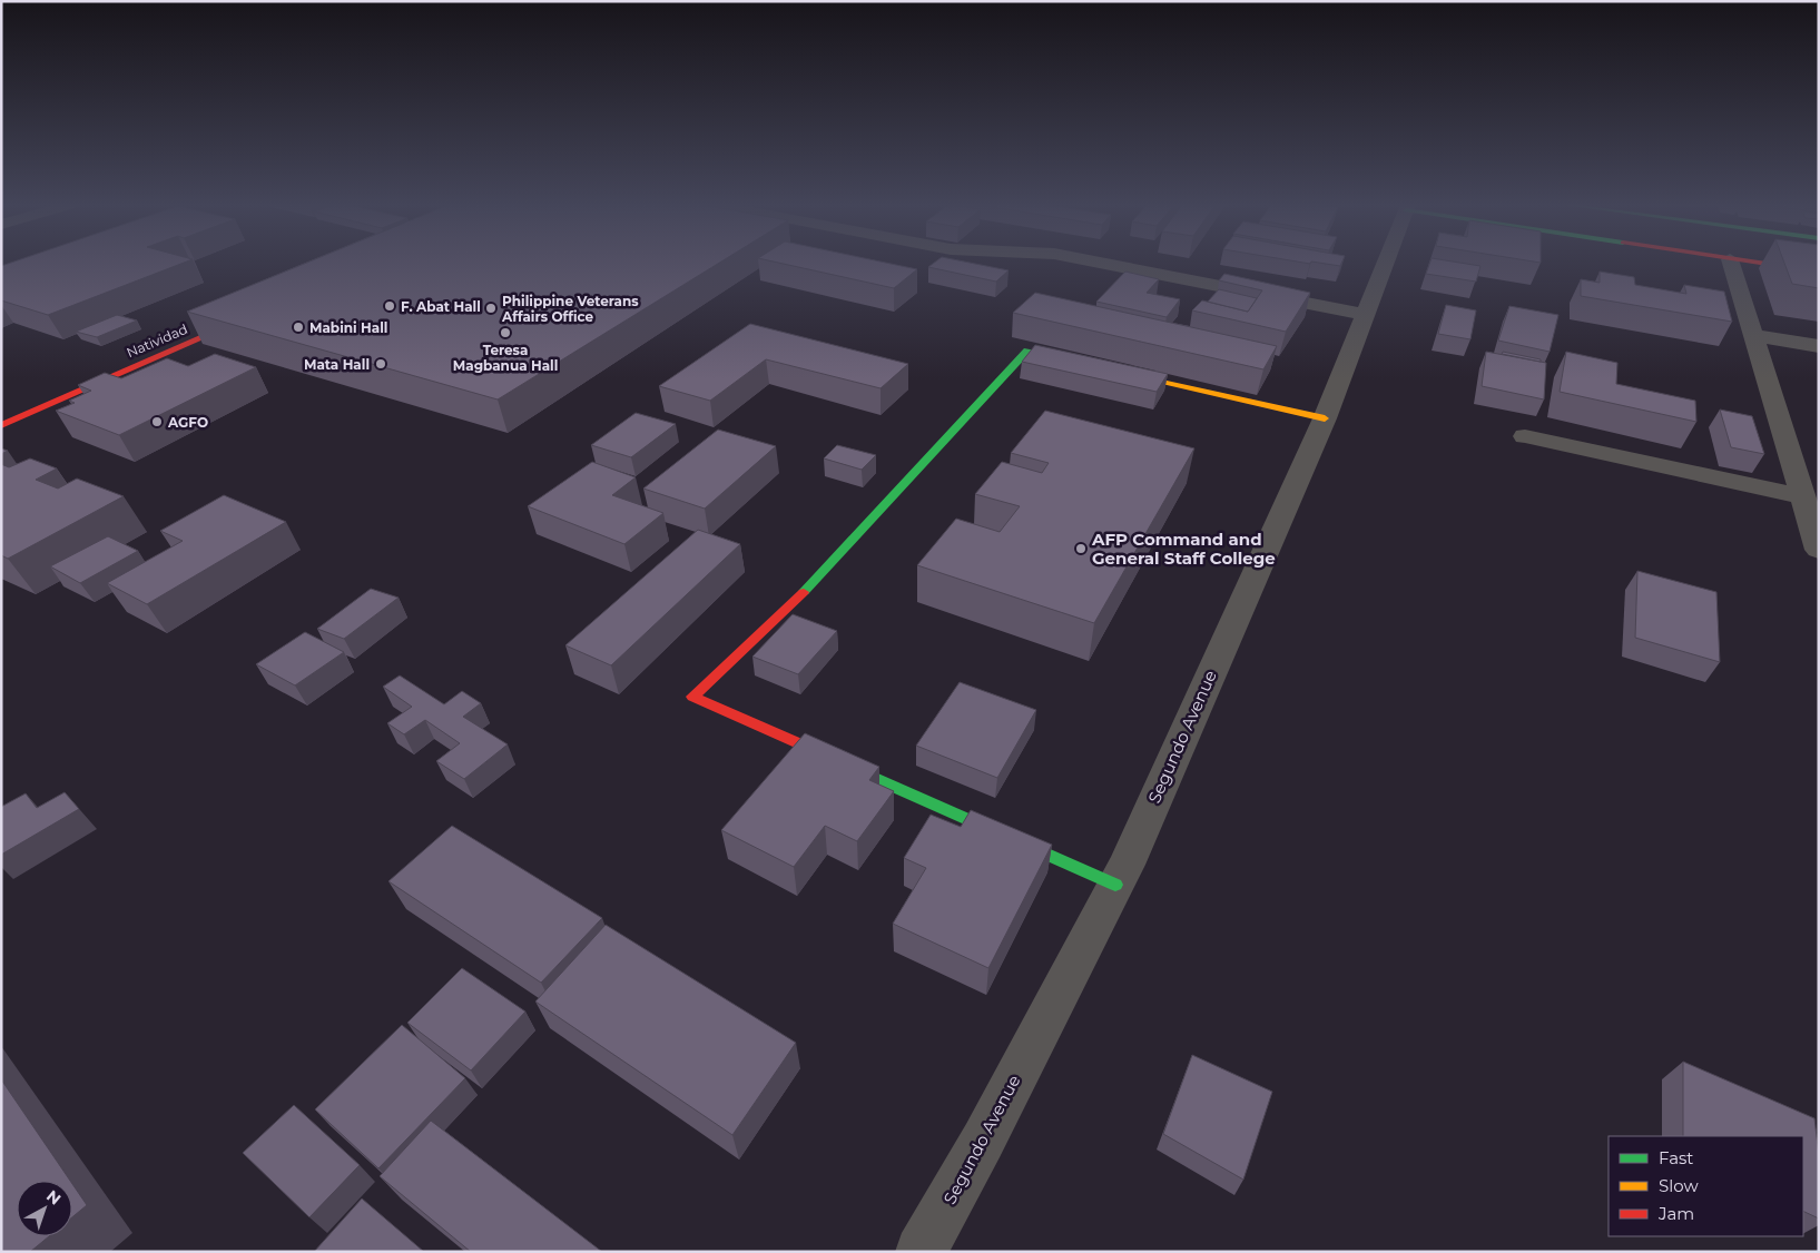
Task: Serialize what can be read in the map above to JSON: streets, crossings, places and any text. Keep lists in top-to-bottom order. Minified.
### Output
{"streets":{"street":["Natividad","Segundo Avenue"]},"places":["F. Abat Hall","Philippine Veterans Affairs Office","Mabini Hall","Teresa Magbanua Hall","Mata Hall","AGFO","AFP Command and General Staff College"],"legend":["Fast","Slow","Jam"],"north":"top right"}
